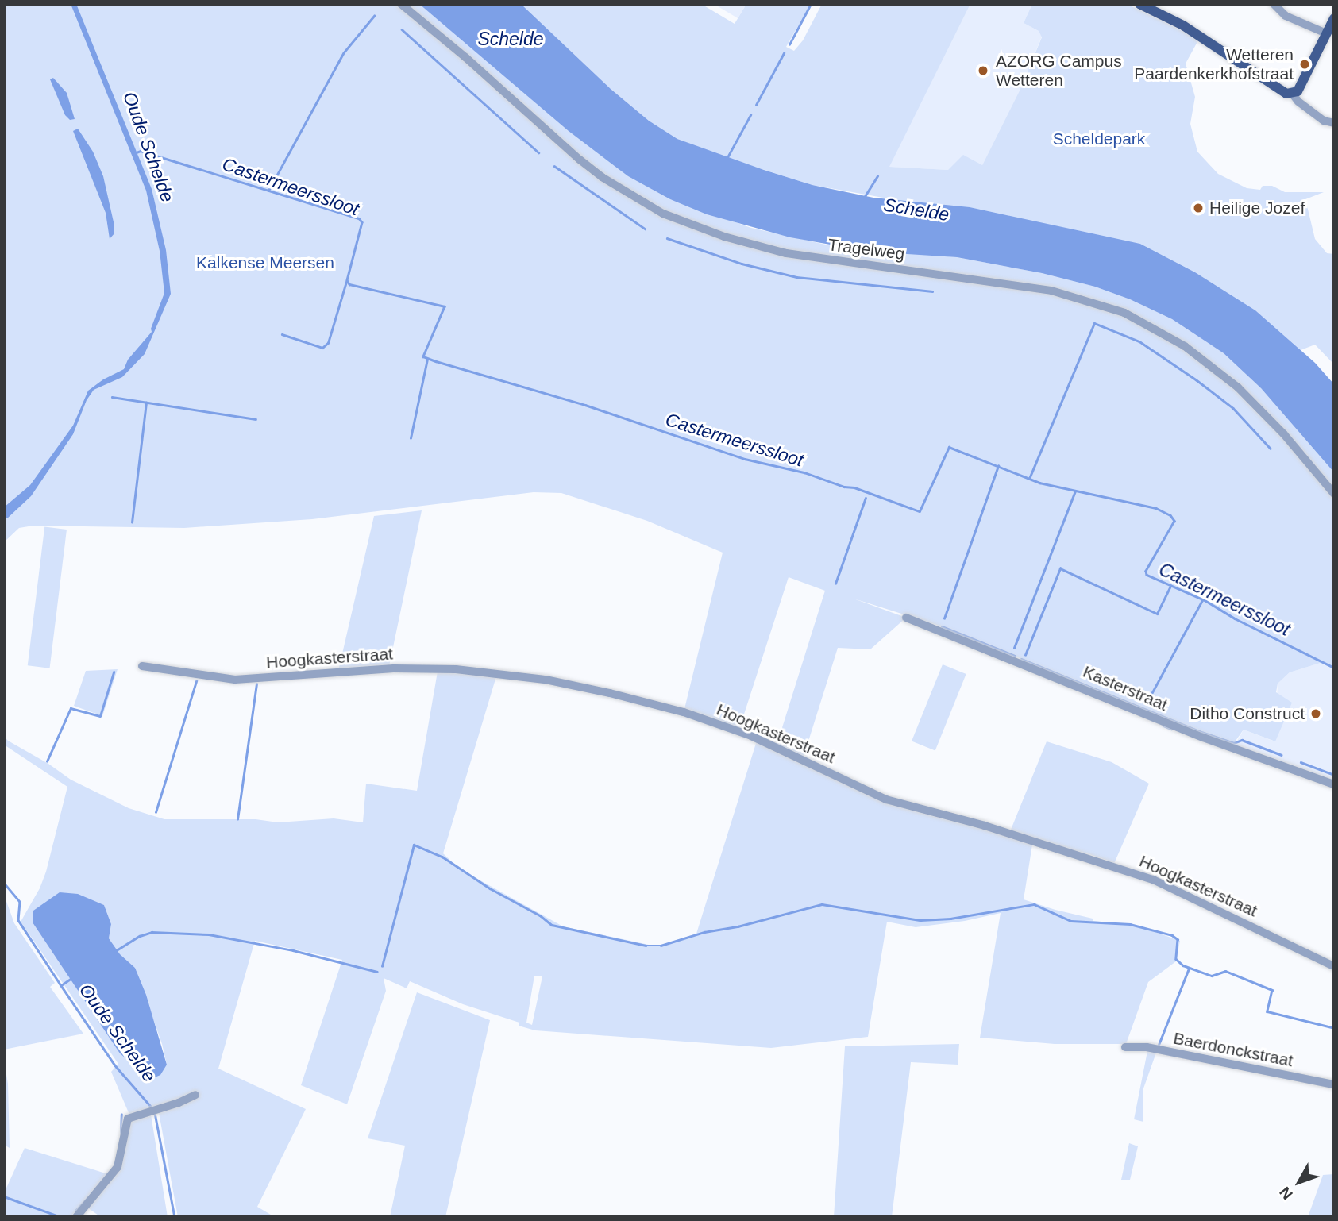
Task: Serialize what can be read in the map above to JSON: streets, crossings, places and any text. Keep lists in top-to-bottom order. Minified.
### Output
{"streets":{"street":["Tragelweg","Hoogkasterstraat","Kasterstraat","Baerdonckstraat"]},"water":["Schelde","Oude Schelde","Castermeerssloot"],"parks":["Scheldepark","Kalkense Meersen"],"places":["Wetteren Paardenkerkhofstraat","AZORG Campus Wetteren","Heilige Jozef","Ditho Construct"],"north":"bottom left"}
